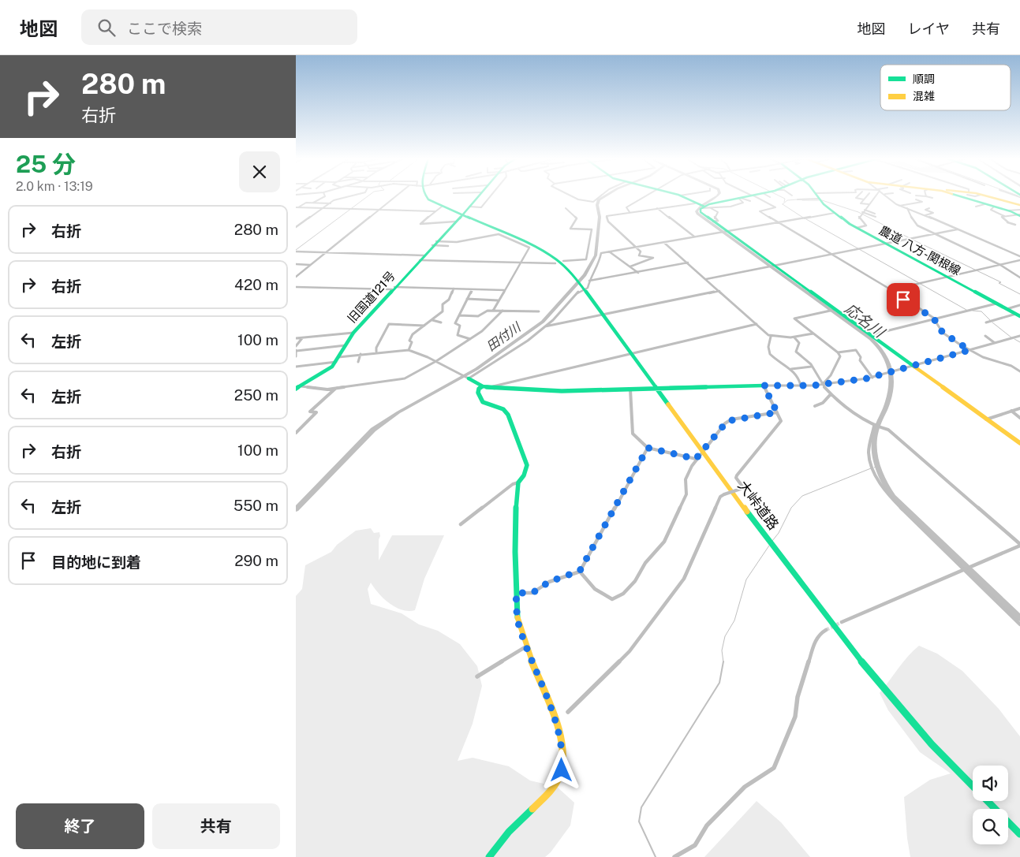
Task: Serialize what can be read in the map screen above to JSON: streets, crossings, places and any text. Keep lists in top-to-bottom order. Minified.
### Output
{"streets":{"main road":["農道 八方-関根線","旧国道121号","大峠道路"]},"crossings":[["旧国道121号","大峠道路"]],"water":["応名川","田付川"],"legend":["順調","混雑"],"page":{"header":"地図","search":"ここで検索","nav":["地図","レイヤ","共有"],"turn":["280 m","右折"],"heading":["25 分","2.0 km · 13:19"],"list":[{"name":"右折","value":"280 m"},{"name":"右折","value":"420 m"},{"name":"左折","value":"100 m"},{"name":"左折","value":"250 m"},{"name":"右折","value":"100 m"},{"name":"左折","value":"550 m"},{"name":"目的地に到着","value":"290 m"}],"buttons":["終了","共有"]}}
